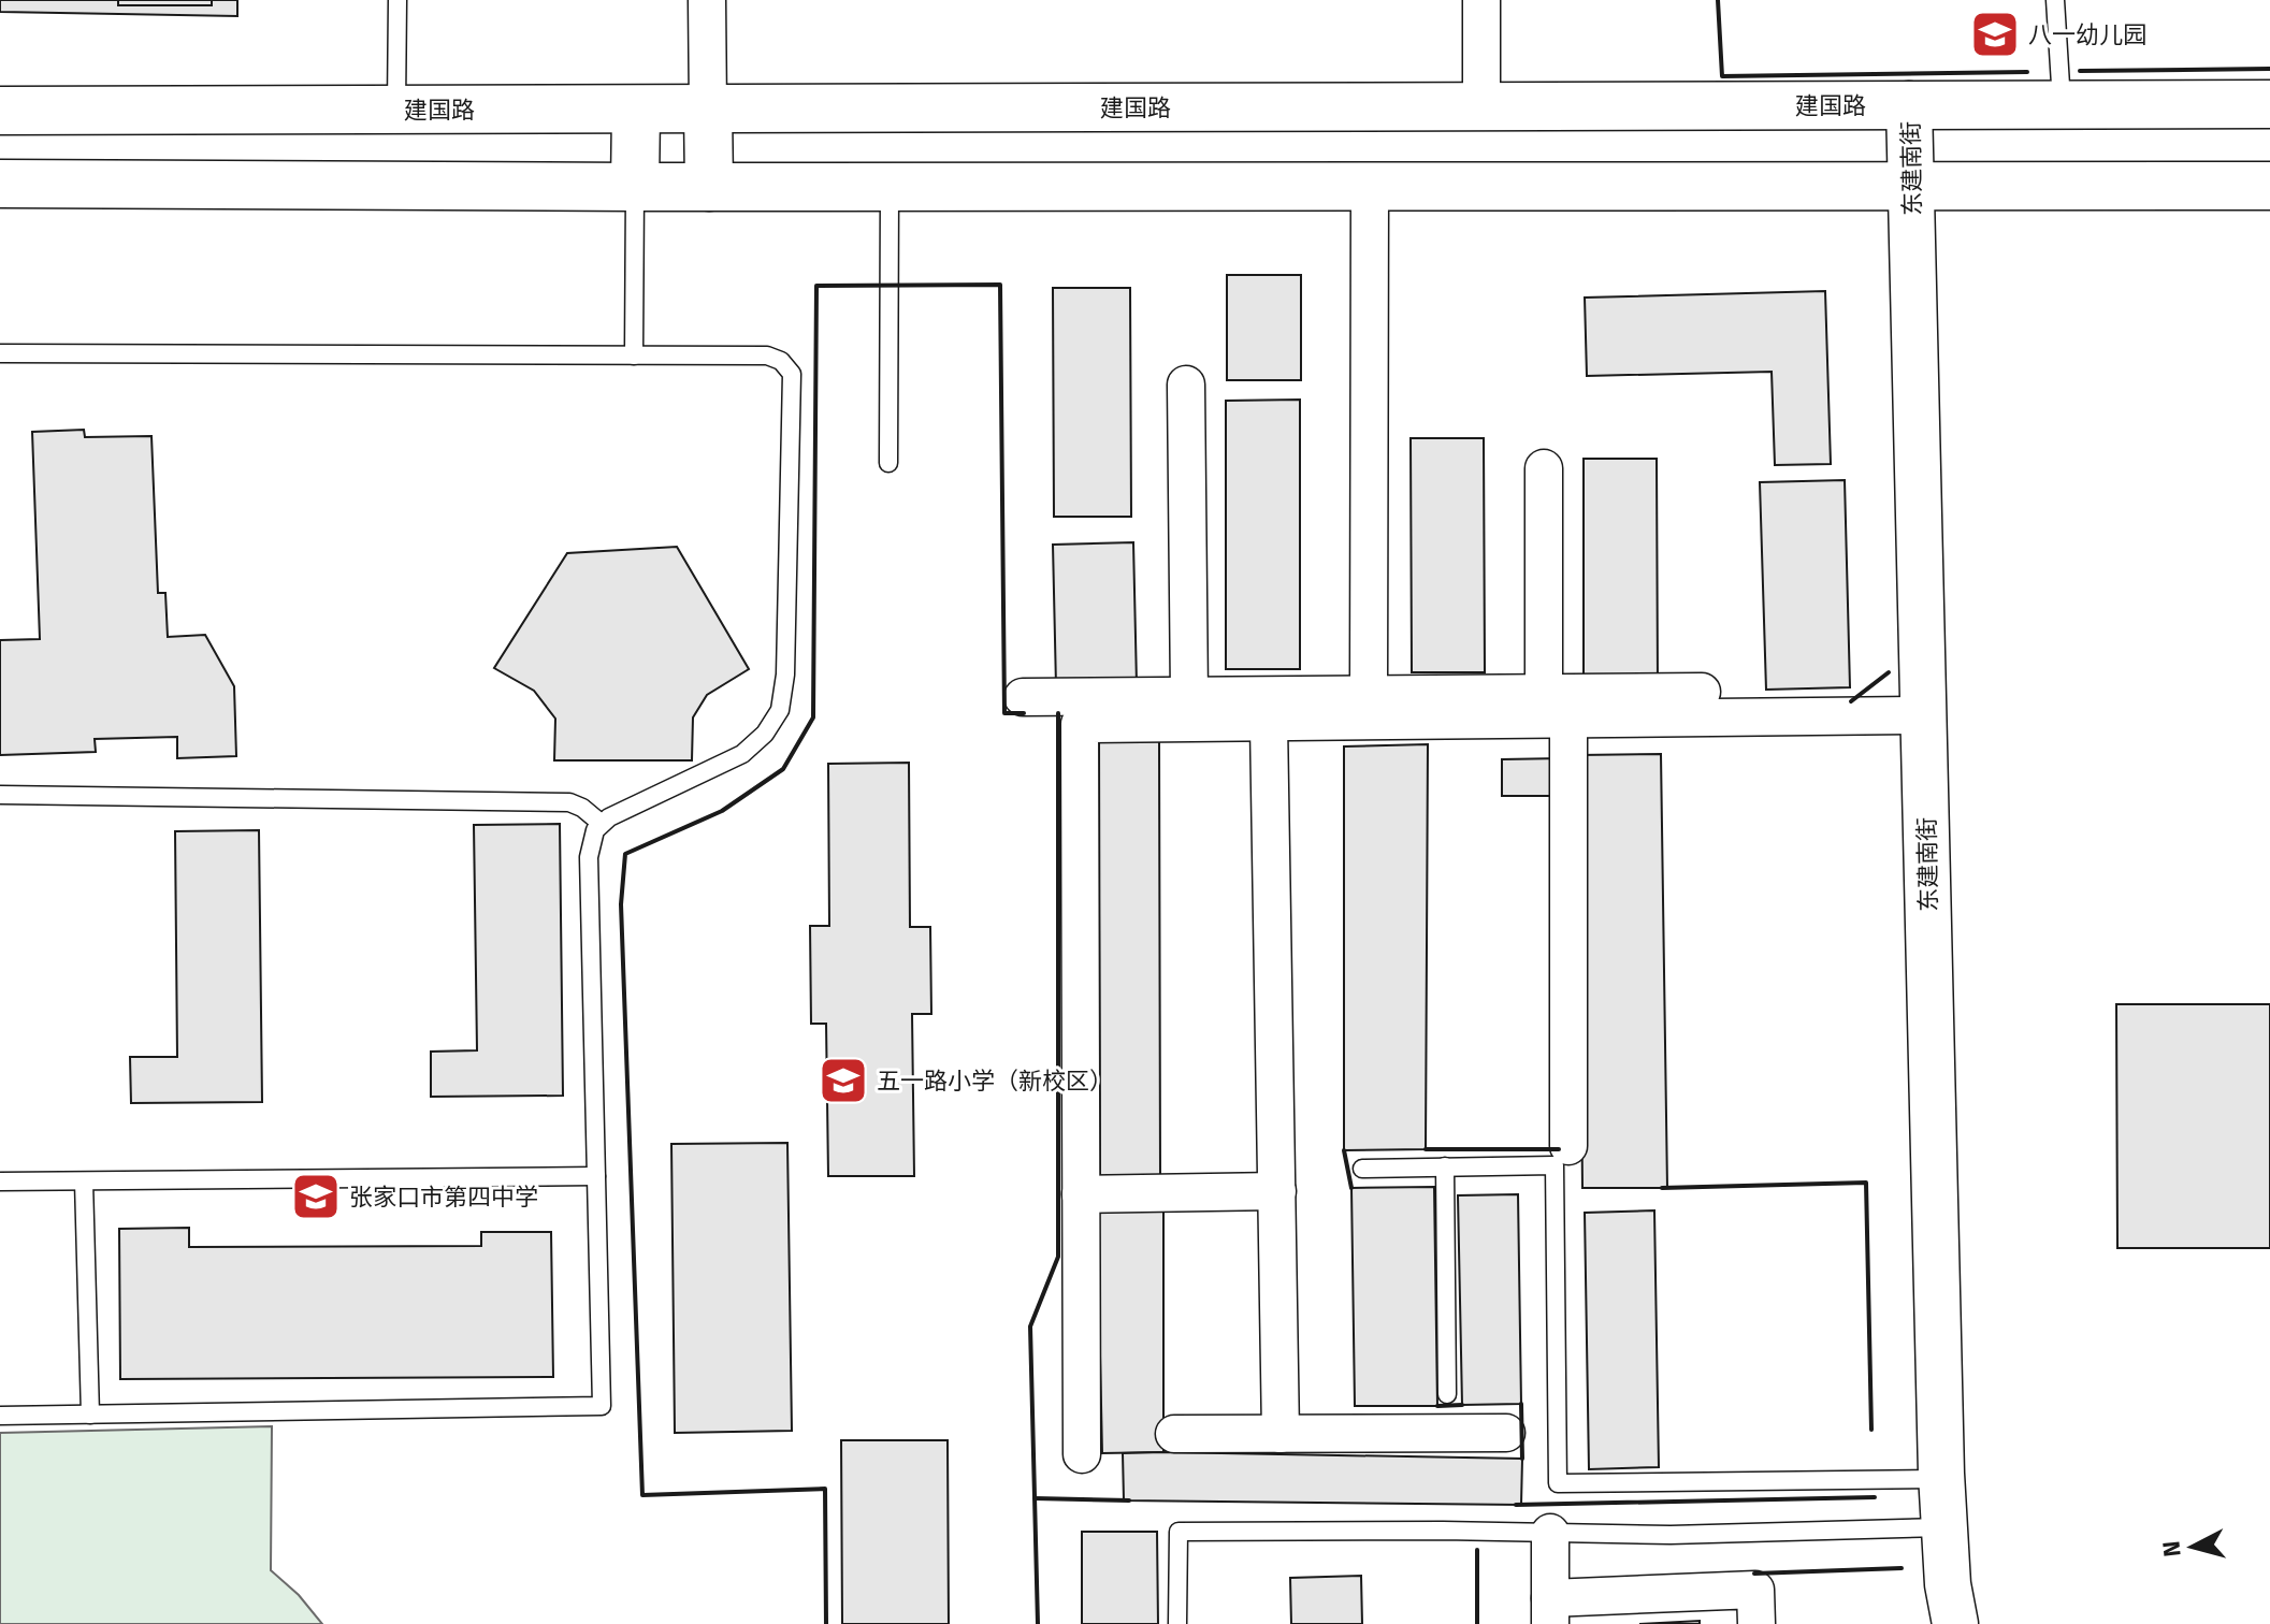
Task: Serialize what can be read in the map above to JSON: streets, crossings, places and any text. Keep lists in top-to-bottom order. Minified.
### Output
{"streets":{"main road":["建国路"],"street":["东建南街"]},"crossings":[["建国路","东建南街"]],"places":{"school or university":["八一幼儿园","五一路小学（新校区）","张家口市第四中学"]},"north":"left"}
